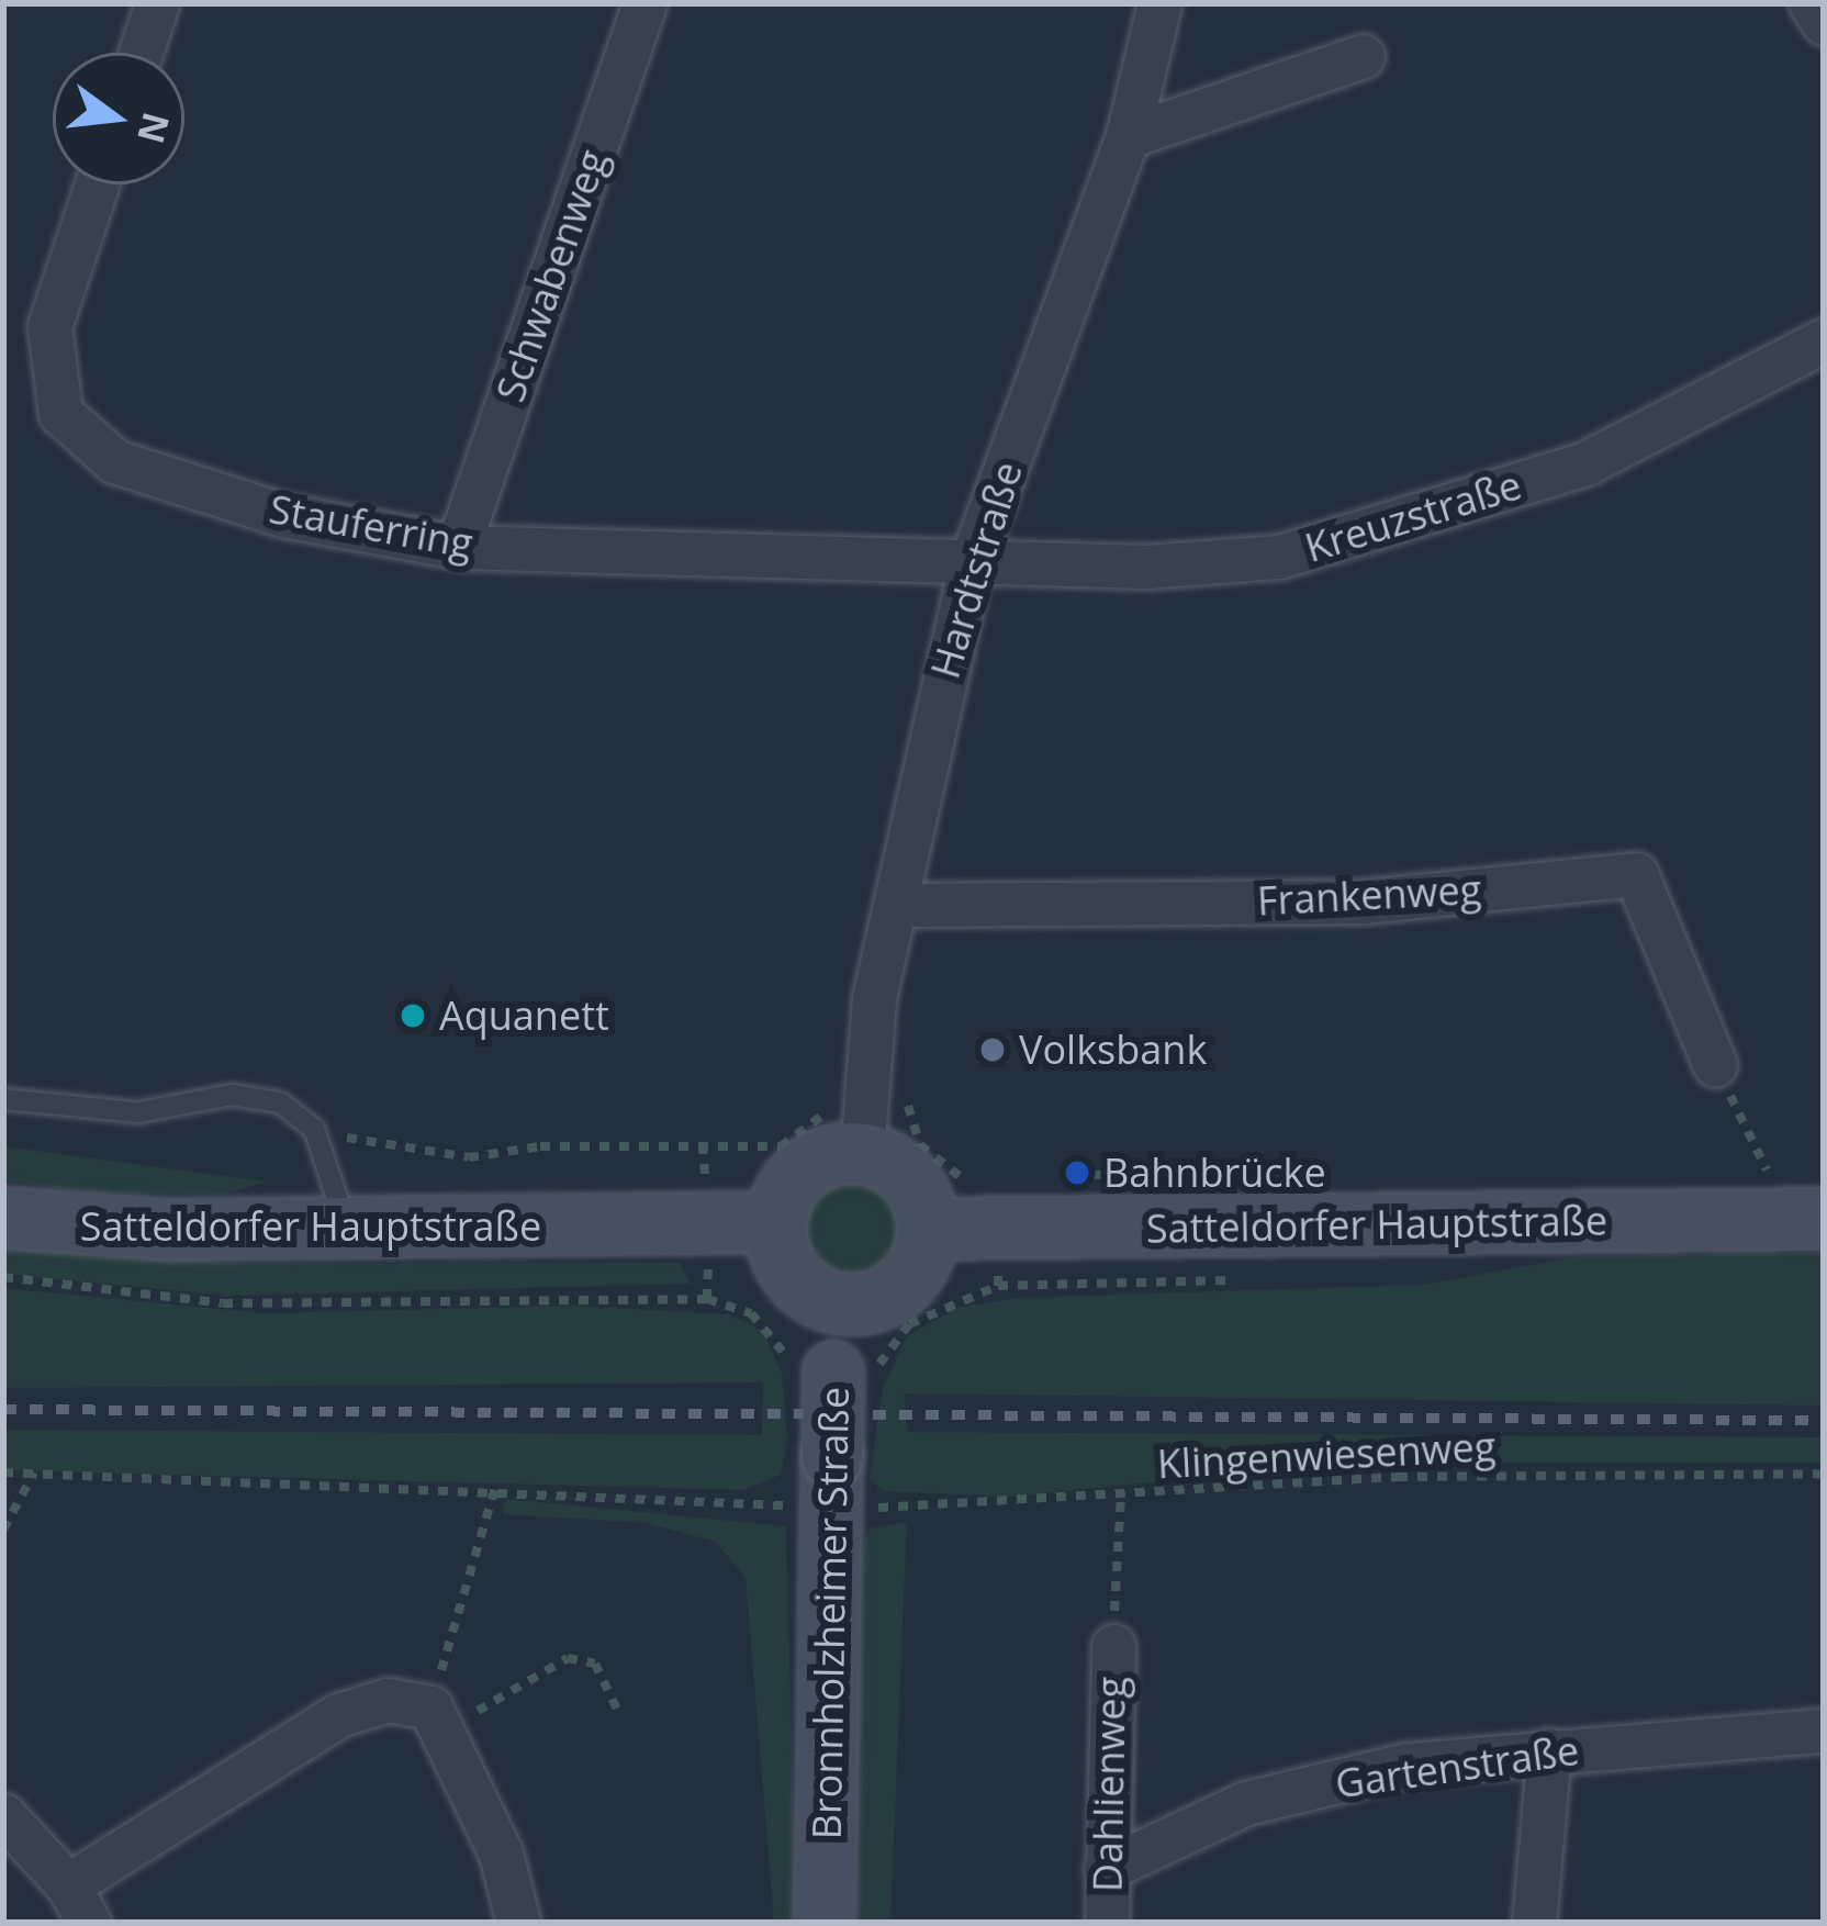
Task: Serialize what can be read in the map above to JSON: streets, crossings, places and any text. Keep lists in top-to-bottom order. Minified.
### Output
{"streets":{"street":["Schwabenweg","Kreuzstraße","Stauferring","Hardtstraße","Frankenweg","Satteldorfer Hauptstraße","Bronnholzheimer Straße","Gartenstraße","Dahlienweg"],"path":["Klingenwiesenweg"]},"crossings":[["Schwabenweg","Stauferring"],["Kreuzstraße","Stauferring"],["Kreuzstraße","Hardtstraße"],["Stauferring","Hardtstraße"],["Hardtstraße","Frankenweg"],["Hardtstraße","Satteldorfer Hauptstraße"],["Hardtstraße","Bronnholzheimer Straße"],["Satteldorfer Hauptstraße","Bronnholzheimer Straße"],["Klingenwiesenweg","Bronnholzheimer Straße"],["Gartenstraße","Dahlienweg"]],"places":["Aquanett","Volksbank","Bahnbrücke"],"north":"right"}
